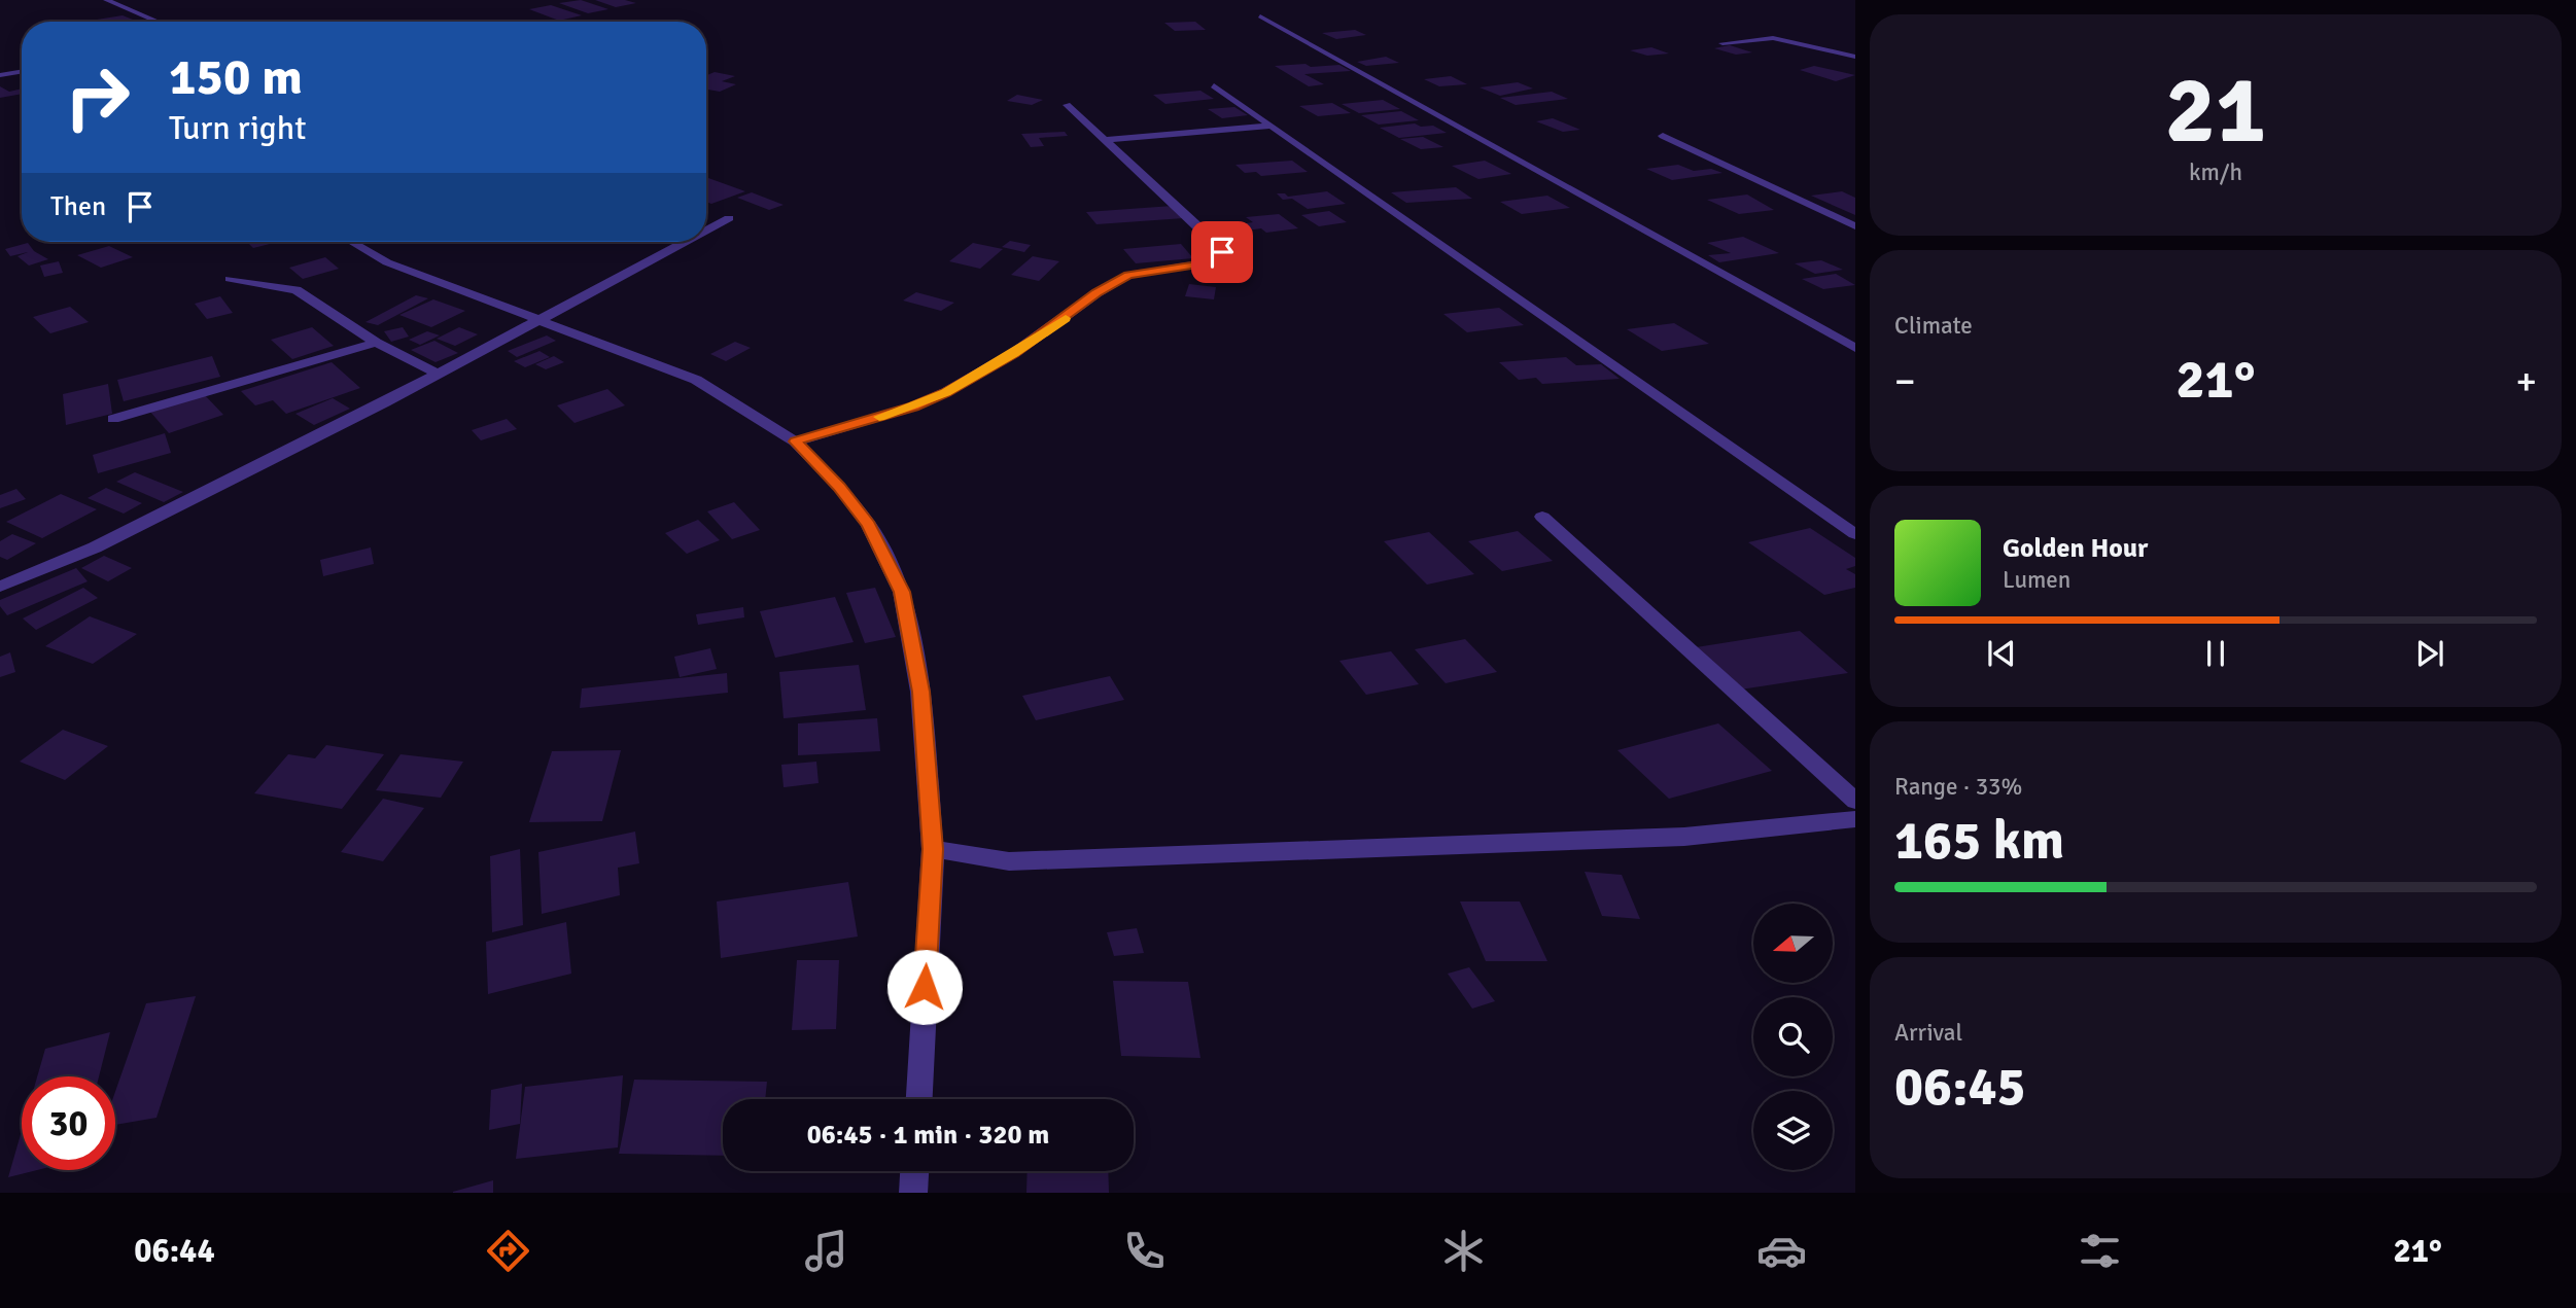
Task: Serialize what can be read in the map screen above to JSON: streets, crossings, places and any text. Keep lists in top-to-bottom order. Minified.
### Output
{"north":"left","page":{"tile":[["21","km/h"],"Climate",["Range · 33%","165 km"],["Arrival","06:45"]],"turn":["150 m","Turn right"],"then":"Then","heat":["−","21°","+"],"song":["Golden Hour","Lumen"],"limit":"30","trip":"06:45 · 1 min · 320 m","tabs":["06:44","21°"]}}
